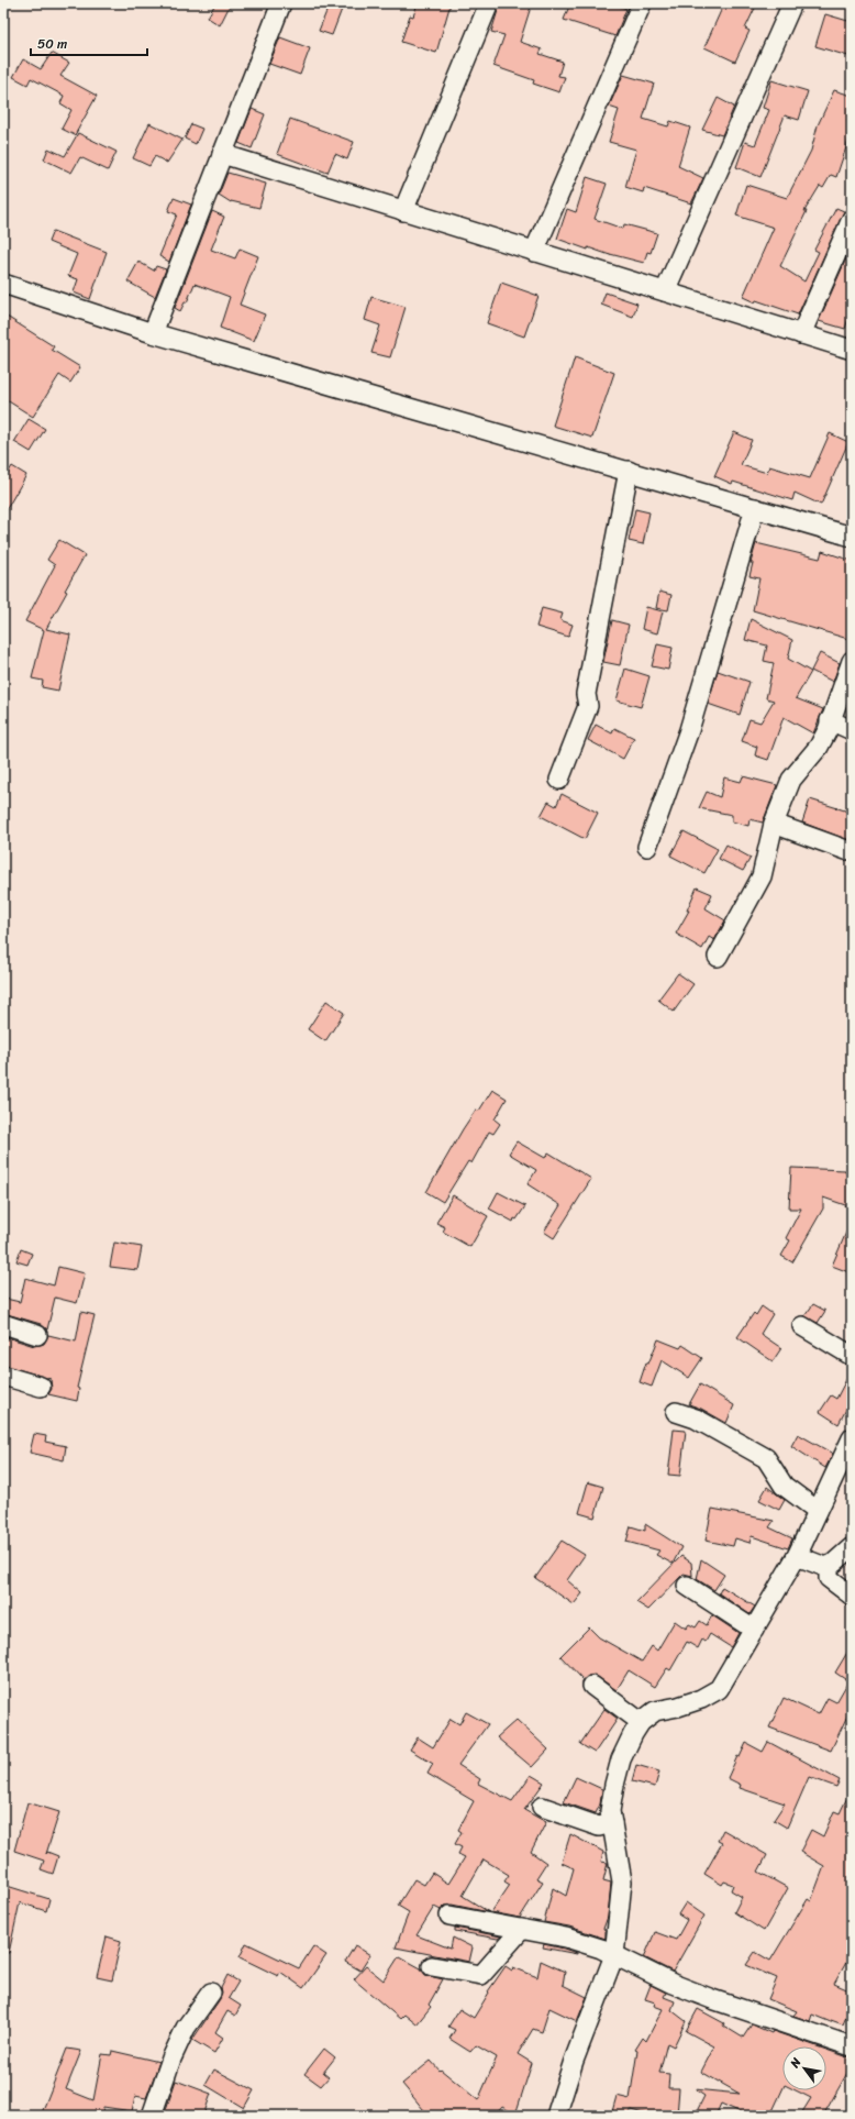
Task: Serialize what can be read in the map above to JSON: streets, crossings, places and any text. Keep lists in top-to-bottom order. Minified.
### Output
{"scale_bar":"50 m","north":"top left"}
